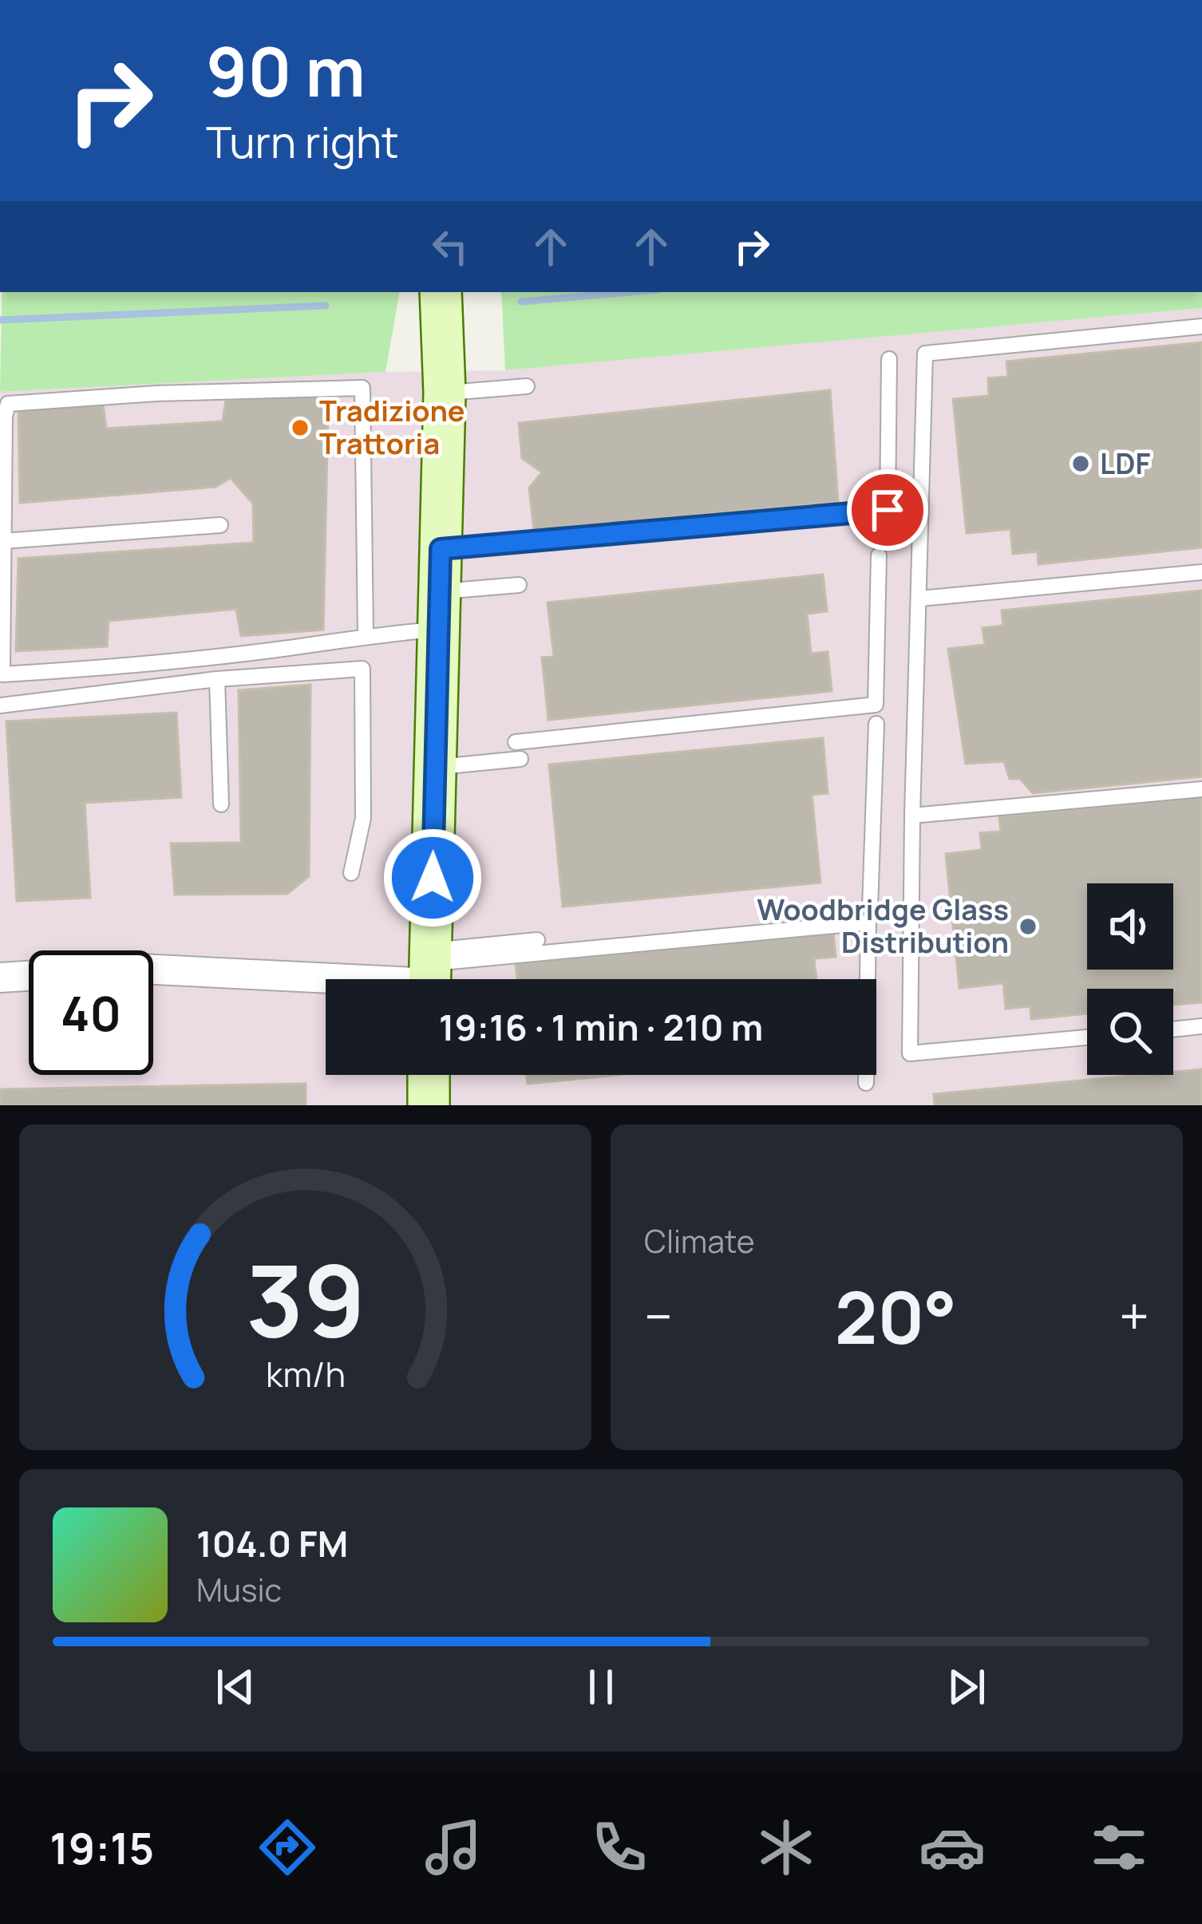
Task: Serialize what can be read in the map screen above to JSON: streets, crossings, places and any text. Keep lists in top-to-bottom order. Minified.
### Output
{"places":["Tradizione Trattoria","LDF","Woodbridge Glass Distribution"],"page":{"turn":["90 m","Turn right"],"limit":"40","trip":"19:16 · 1 min · 210 m","tile":"Climate","heat":["−","20°","+"],"song":["104.0 FM","Music"],"tabs":"19:15","gauge":["39","km/h"]}}
